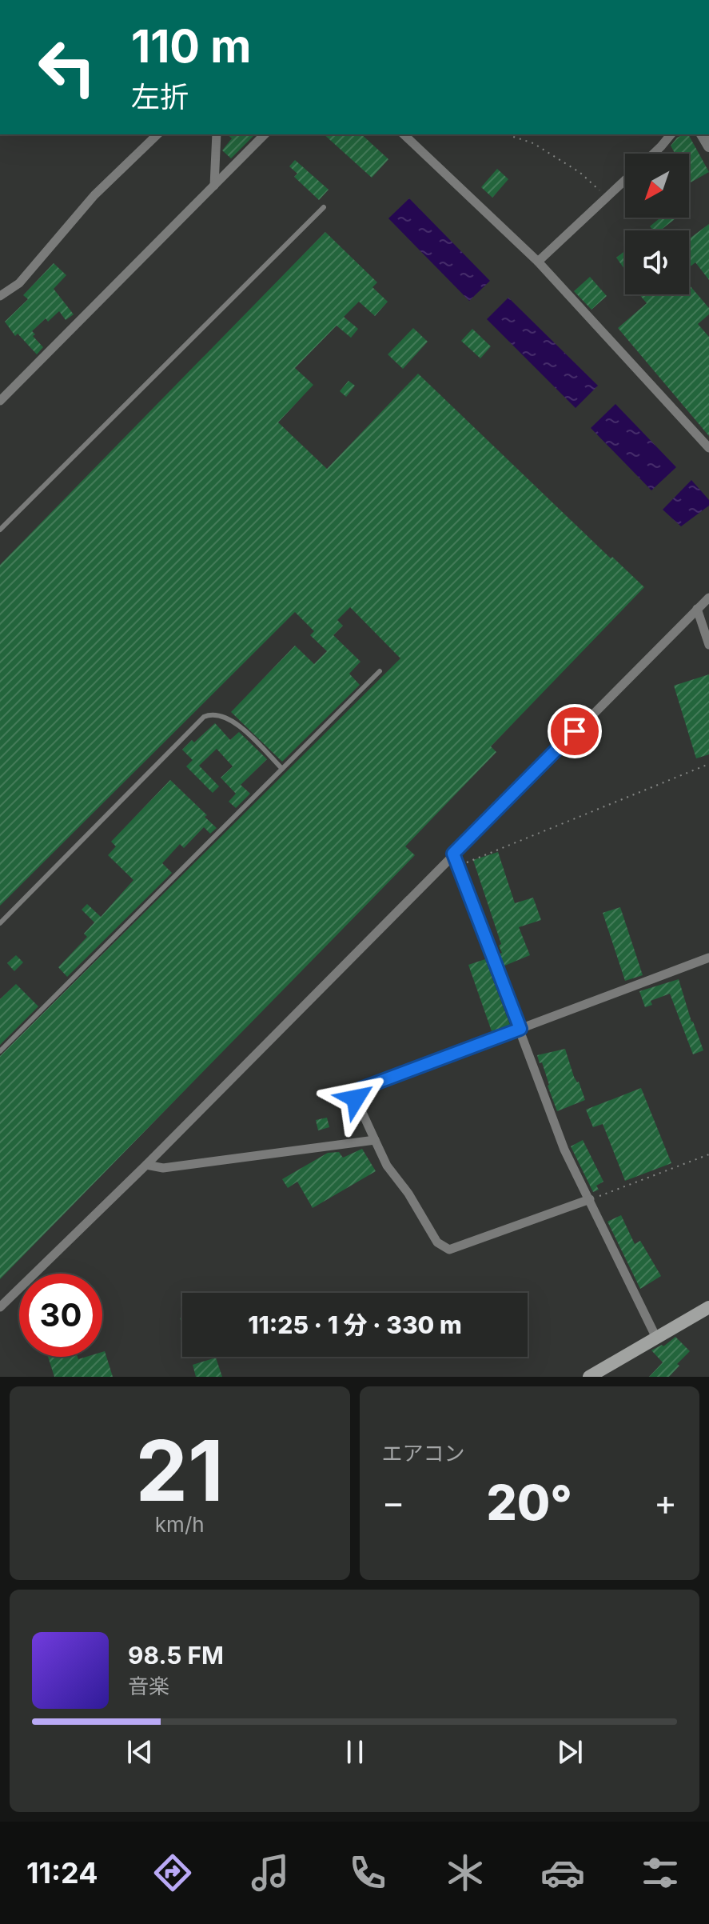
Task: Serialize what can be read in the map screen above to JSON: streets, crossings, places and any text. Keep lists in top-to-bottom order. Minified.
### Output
{"north":"bottom left","page":{"turn":["110 m","左折"],"limit":"30","trip":"11:25 · 1 分 · 330 m","tile":[["21","km/h"],"エアコン"],"heat":["−","20°","+"],"song":["98.5 FM","音楽"],"tabs":"11:24"}}
